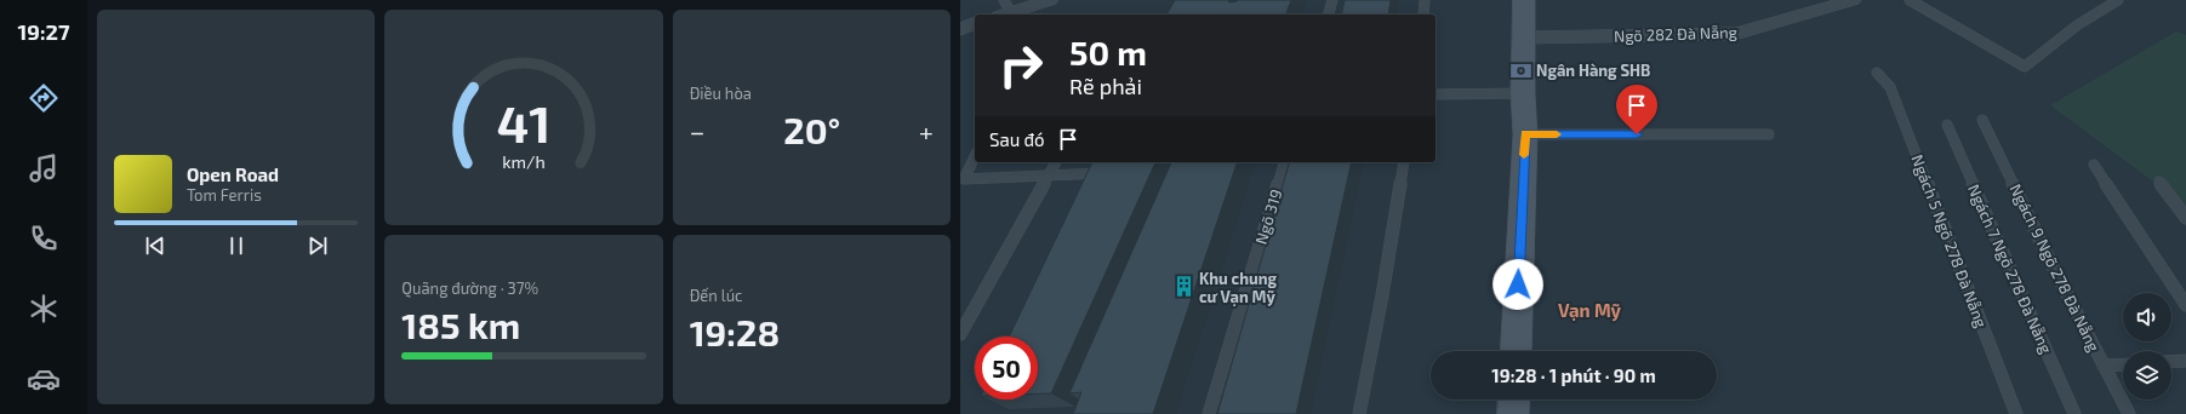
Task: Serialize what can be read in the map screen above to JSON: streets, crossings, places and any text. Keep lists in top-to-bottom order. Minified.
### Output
{"streets":{"street":["Ngõ 282 Đà Nẵng"],"lane":["Ngõ 319","Ngách 5 Ngõ 278 Đà Nẵng","Ngách 9 Ngõ 278 Đà Nẵng","Ngách 7 Ngõ 278 Đà Nẵng"]},"districts":["Vạn Mỹ"],"places":{"bank":["Ngân Hàng SHB"],"building":["Khu chung cư Vạn Mỹ"]},"page":{"tabs":"19:27","tile":["Điều hòa",["Quãng đường · 37%","185 km"],["Đến lúc","19:28"]],"turn":["50 m","Rẽ phải"],"heat":["−","20°","+"],"then":"Sau đó","song":["Open Road","Tom Ferris"],"limit":"50","trip":"19:28 · 1 phút · 90 m","gauge":["41","km/h"]}}
